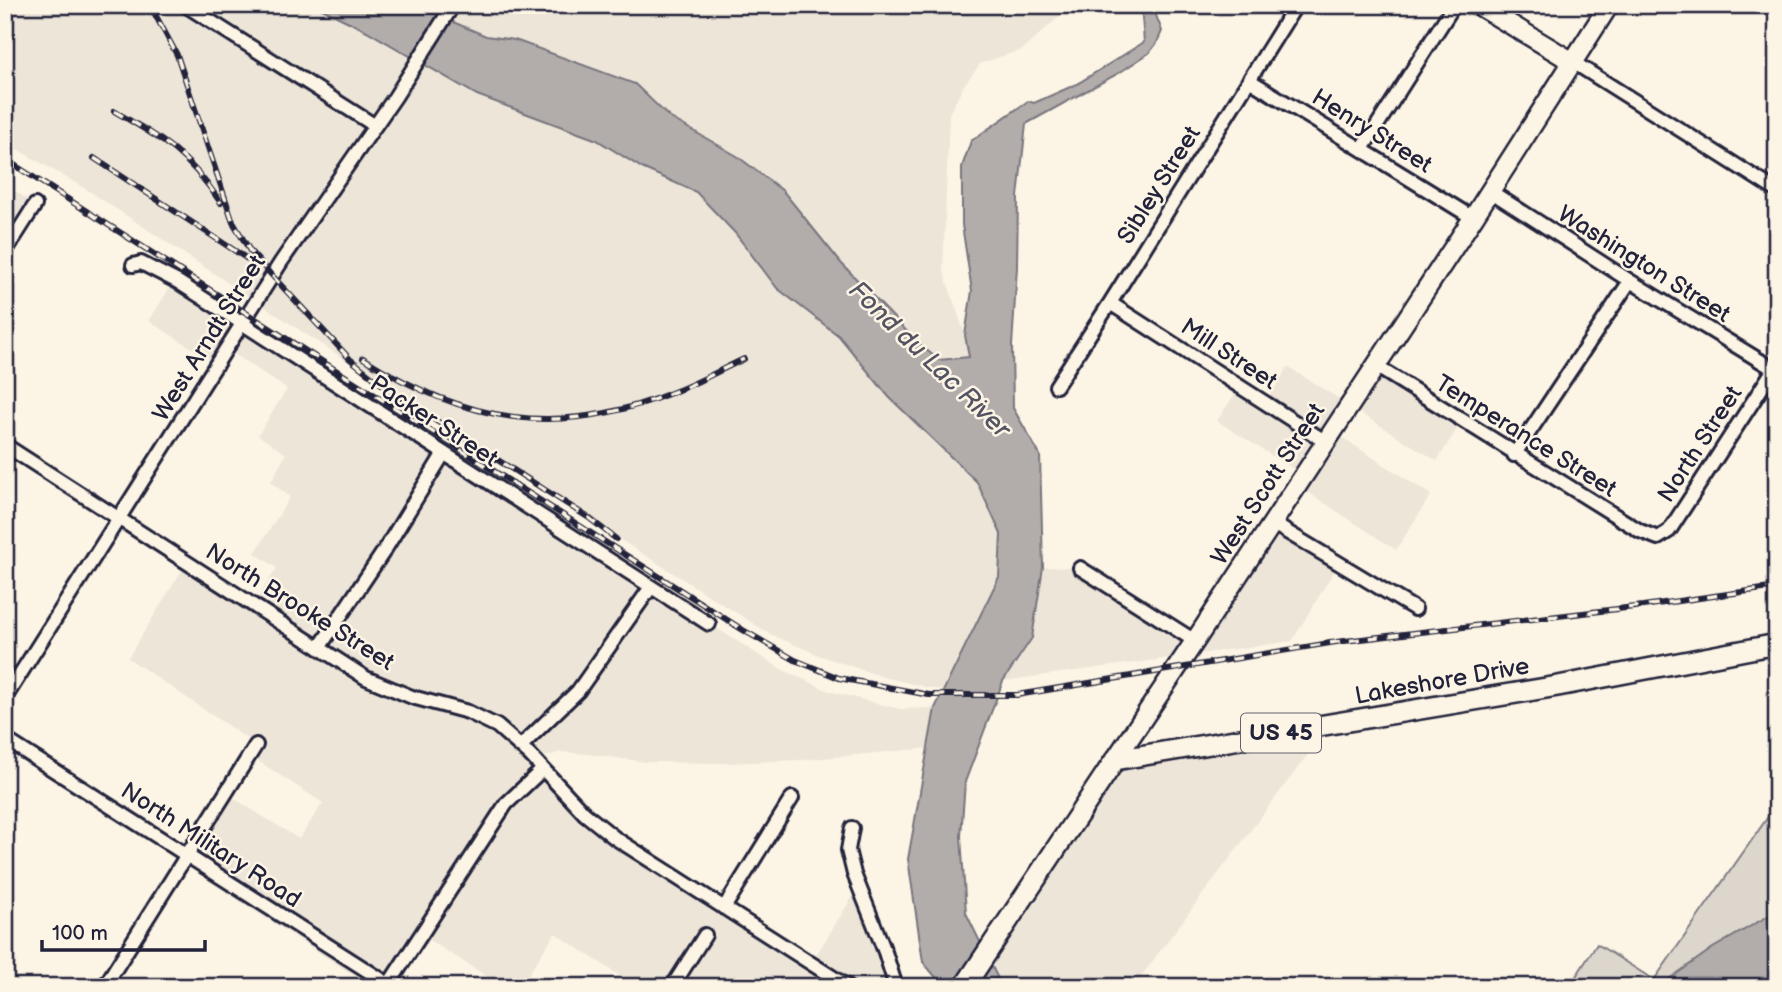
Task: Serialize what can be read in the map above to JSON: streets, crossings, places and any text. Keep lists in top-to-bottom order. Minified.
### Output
{"streets":{"main road":["West Scott Street","Lakeshore Drive","US 45"],"street":["Henry Street","Sibley Street","Washington Street","West Arndt Street","Mill Street","Packer Street","Temperance Street","North Street","North Brooke Street","North Military Road"]},"crossings":[["Henry Street","Sibley Street"],["Henry Street","West Scott Street"],["Sibley Street","Mill Street"],["Washington Street","North Street"],["Washington Street","West Scott Street"],["West Arndt Street","Packer Street"],["West Arndt Street","North Brooke Street"],["Mill Street","West Scott Street"],["Temperance Street","North Street"],["Temperance Street","West Scott Street"],["West Scott Street","Lakeshore Drive"]],"water":["Fond du Lac River"],"scale_bar":"100 m"}
